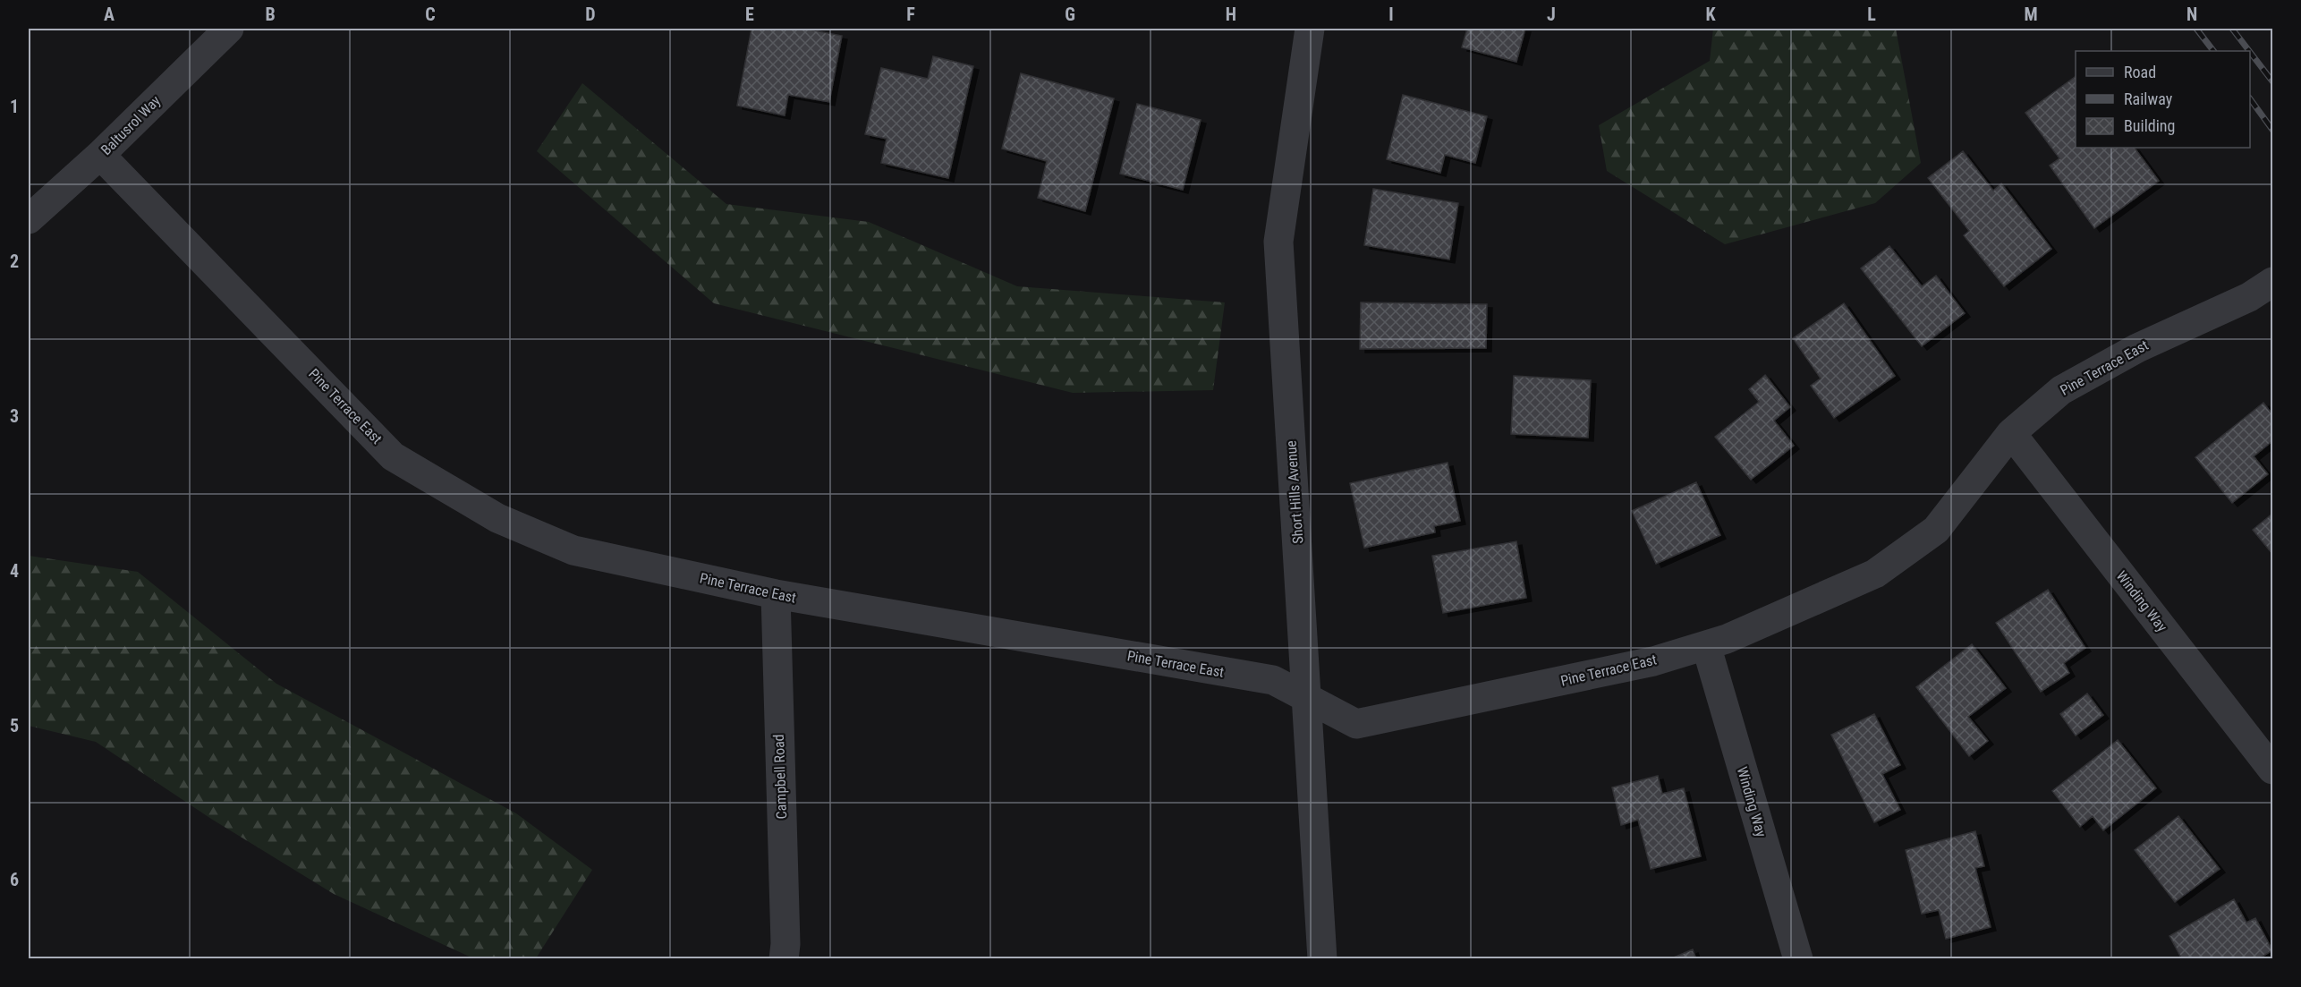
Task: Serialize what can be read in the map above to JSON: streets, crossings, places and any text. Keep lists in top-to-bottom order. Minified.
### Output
{"streets":{"street":["Baltusrol Way","Pine Terrace East","Short Hills Avenue","Winding Way","Campbell Road"]},"crossings":[["Baltusrol Way","Pine Terrace East"],["Pine Terrace East","Short Hills Avenue"],["Pine Terrace East","Winding Way"],["Pine Terrace East","Campbell Road"]],"legend":["Road","Railway","Building"],"grid":{"columns":["A","B","C","D","E","F","G","H","I","J","K","L","M","N"],"rows":["1","2","3","4","5","6"]}}
